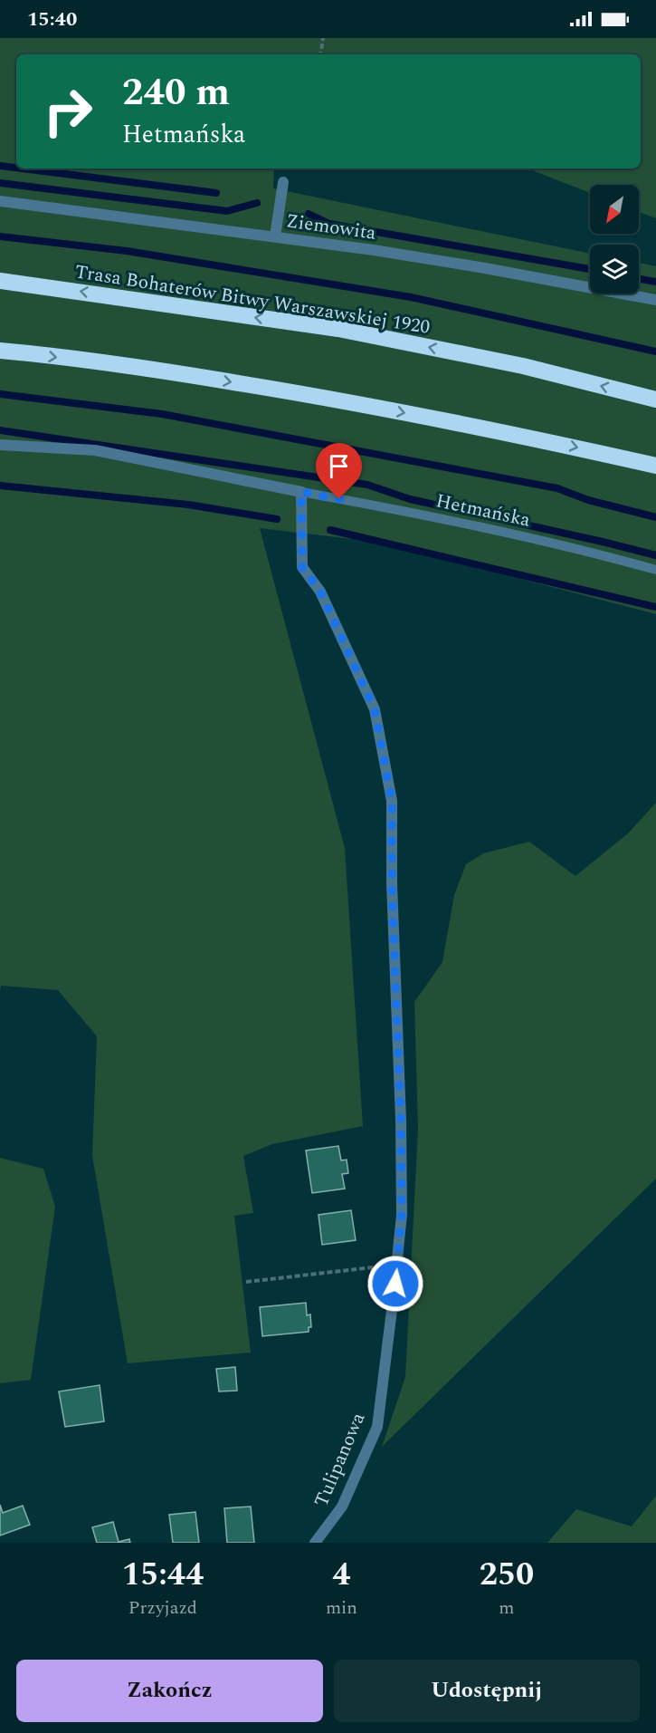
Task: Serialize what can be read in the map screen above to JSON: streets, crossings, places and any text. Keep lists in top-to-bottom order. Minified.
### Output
{"streets":{"highway":["Trasa Bohaterów Bitwy Warszawskiej 1920"],"street":["Ziemowita","Tulipanowa"],"lane":["Hetmańska"]},"crossings":[["Hetmańska","Tulipanowa"]],"north":"bottom left","page":{"status":"15:40","turn":["240 m","Hetmańska"],"eta":["15:44","Przyjazd","4","min","250","m"],"buttons":["Zakończ","Udostępnij"]}}
